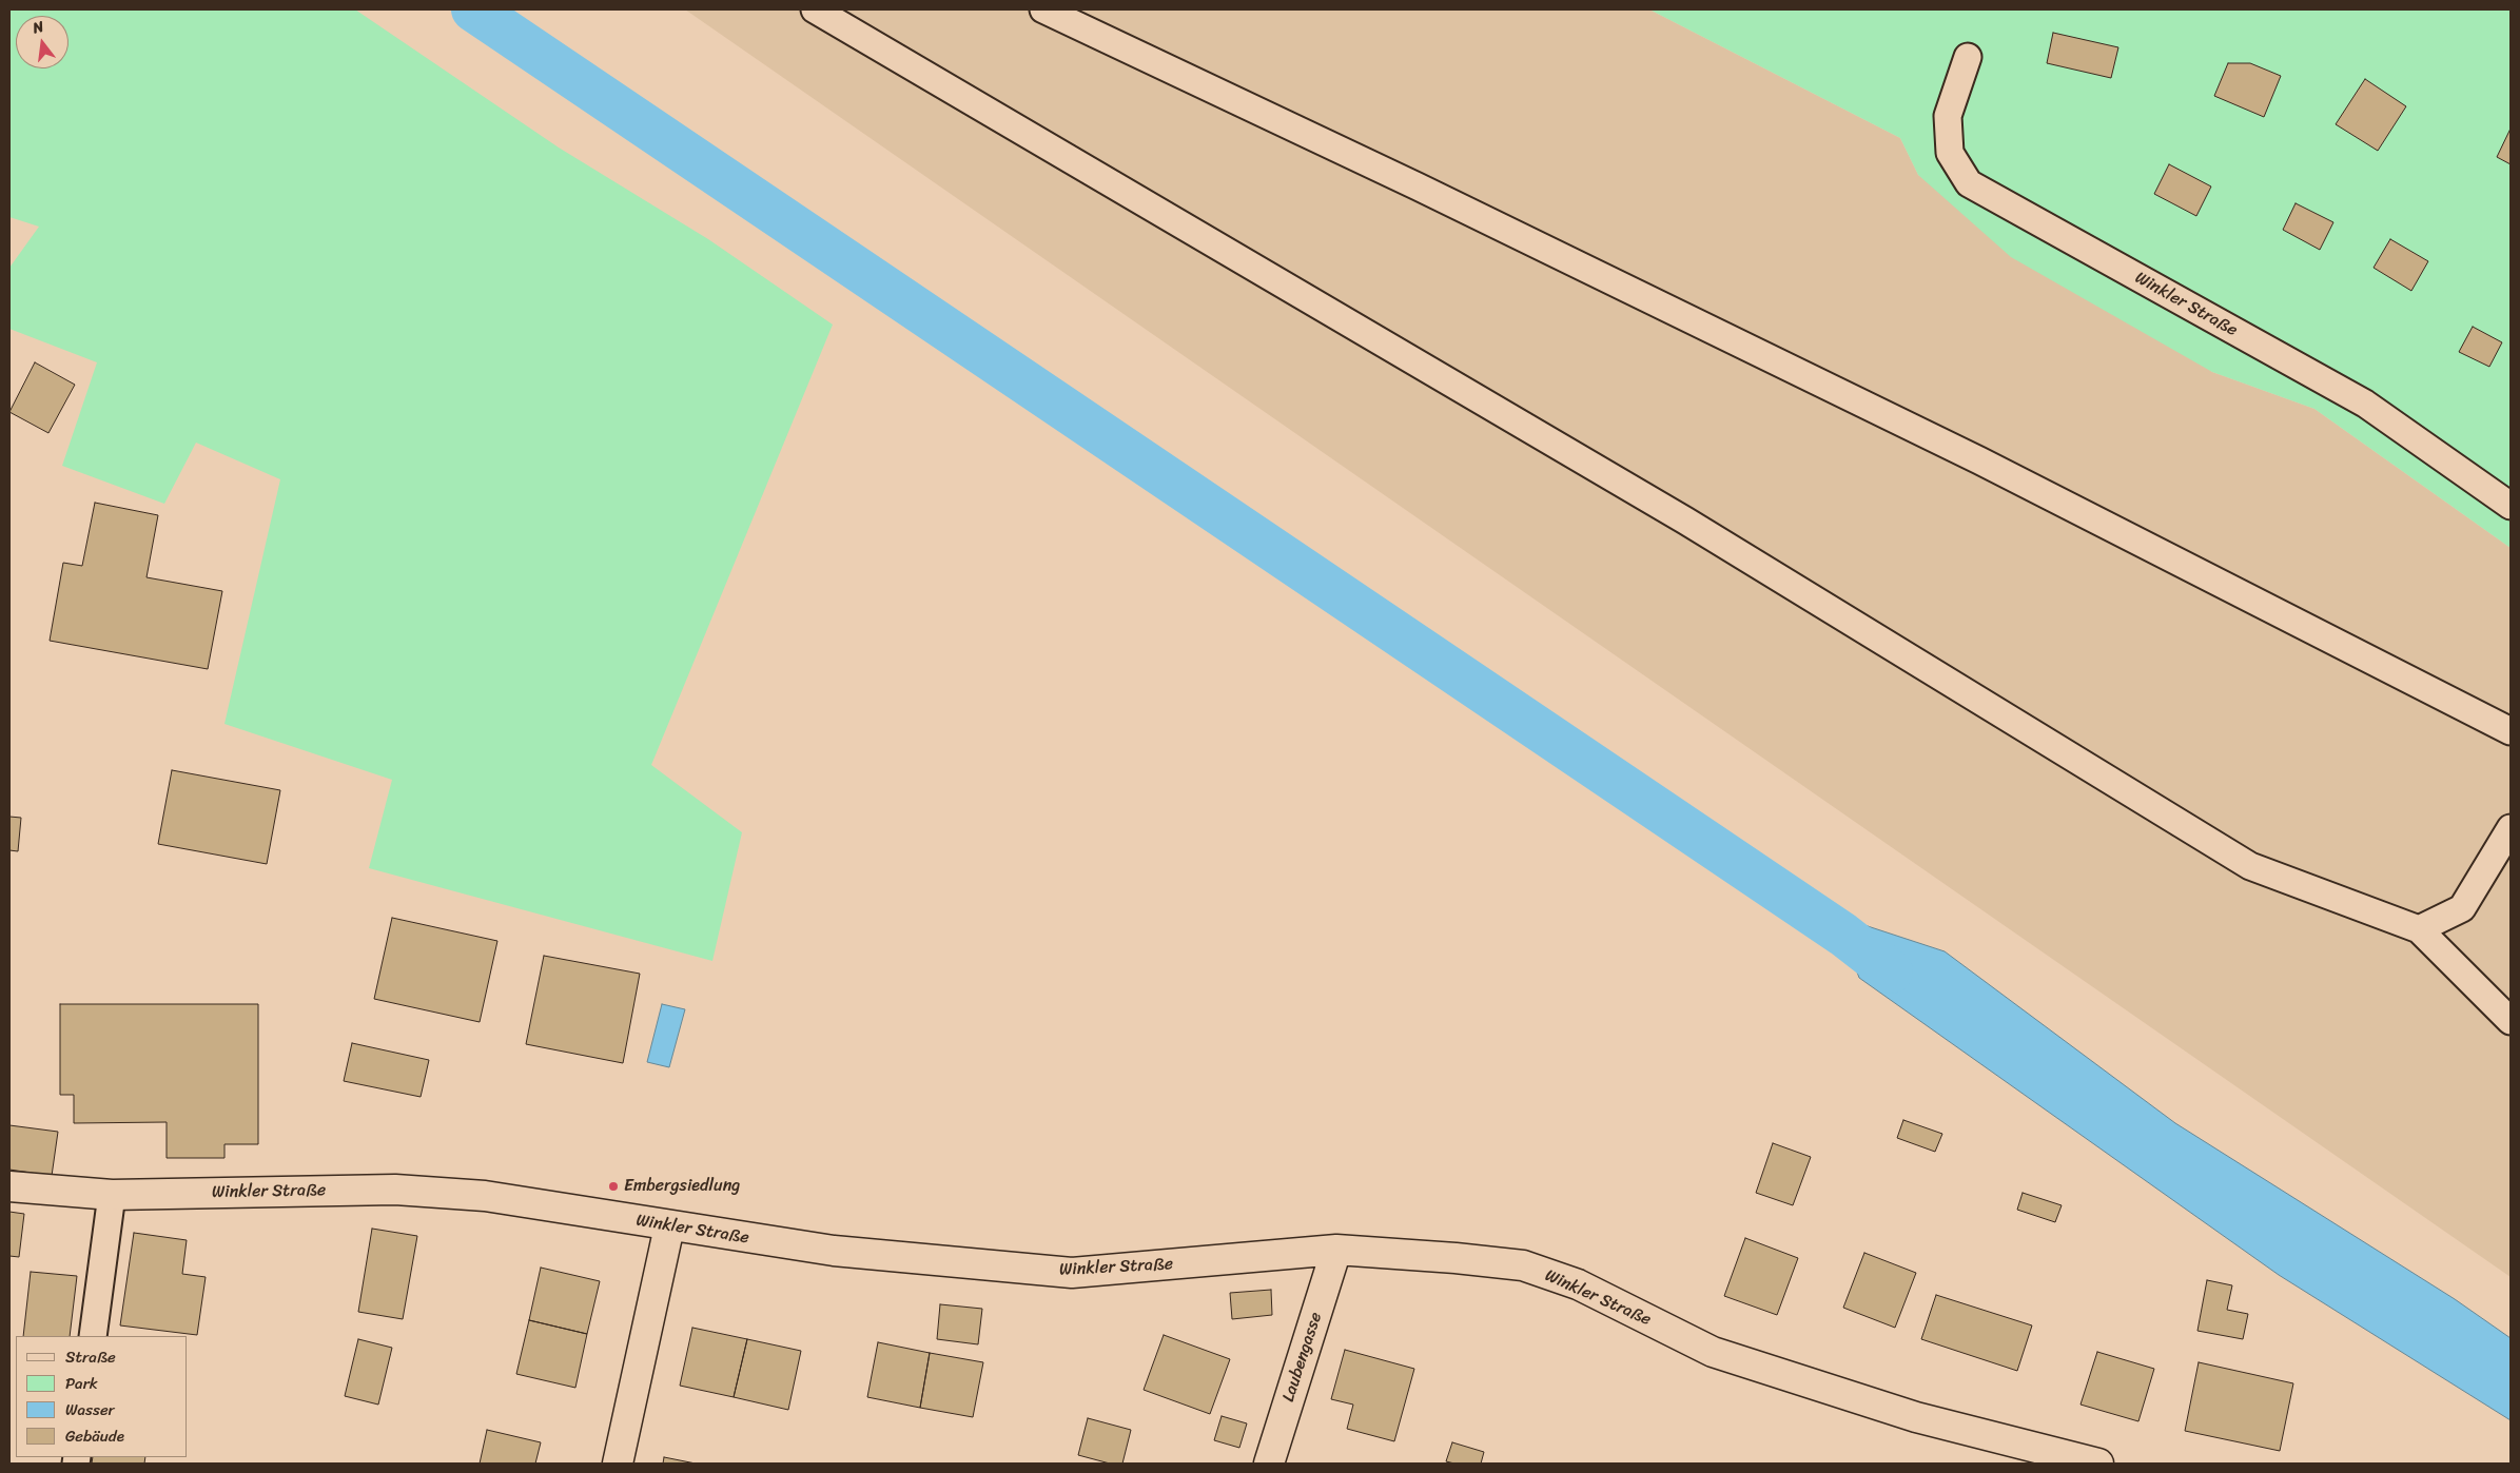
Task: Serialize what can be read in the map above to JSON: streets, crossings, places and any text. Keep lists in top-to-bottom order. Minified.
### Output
{"streets":{"street":["Winkler Straße","Laubengasse"]},"crossings":[["Winkler Straße","Laubengasse"]],"places":["Embergsiedlung"],"legend":["Straße","Park","Wasser","Gebäude"],"north":"top"}
